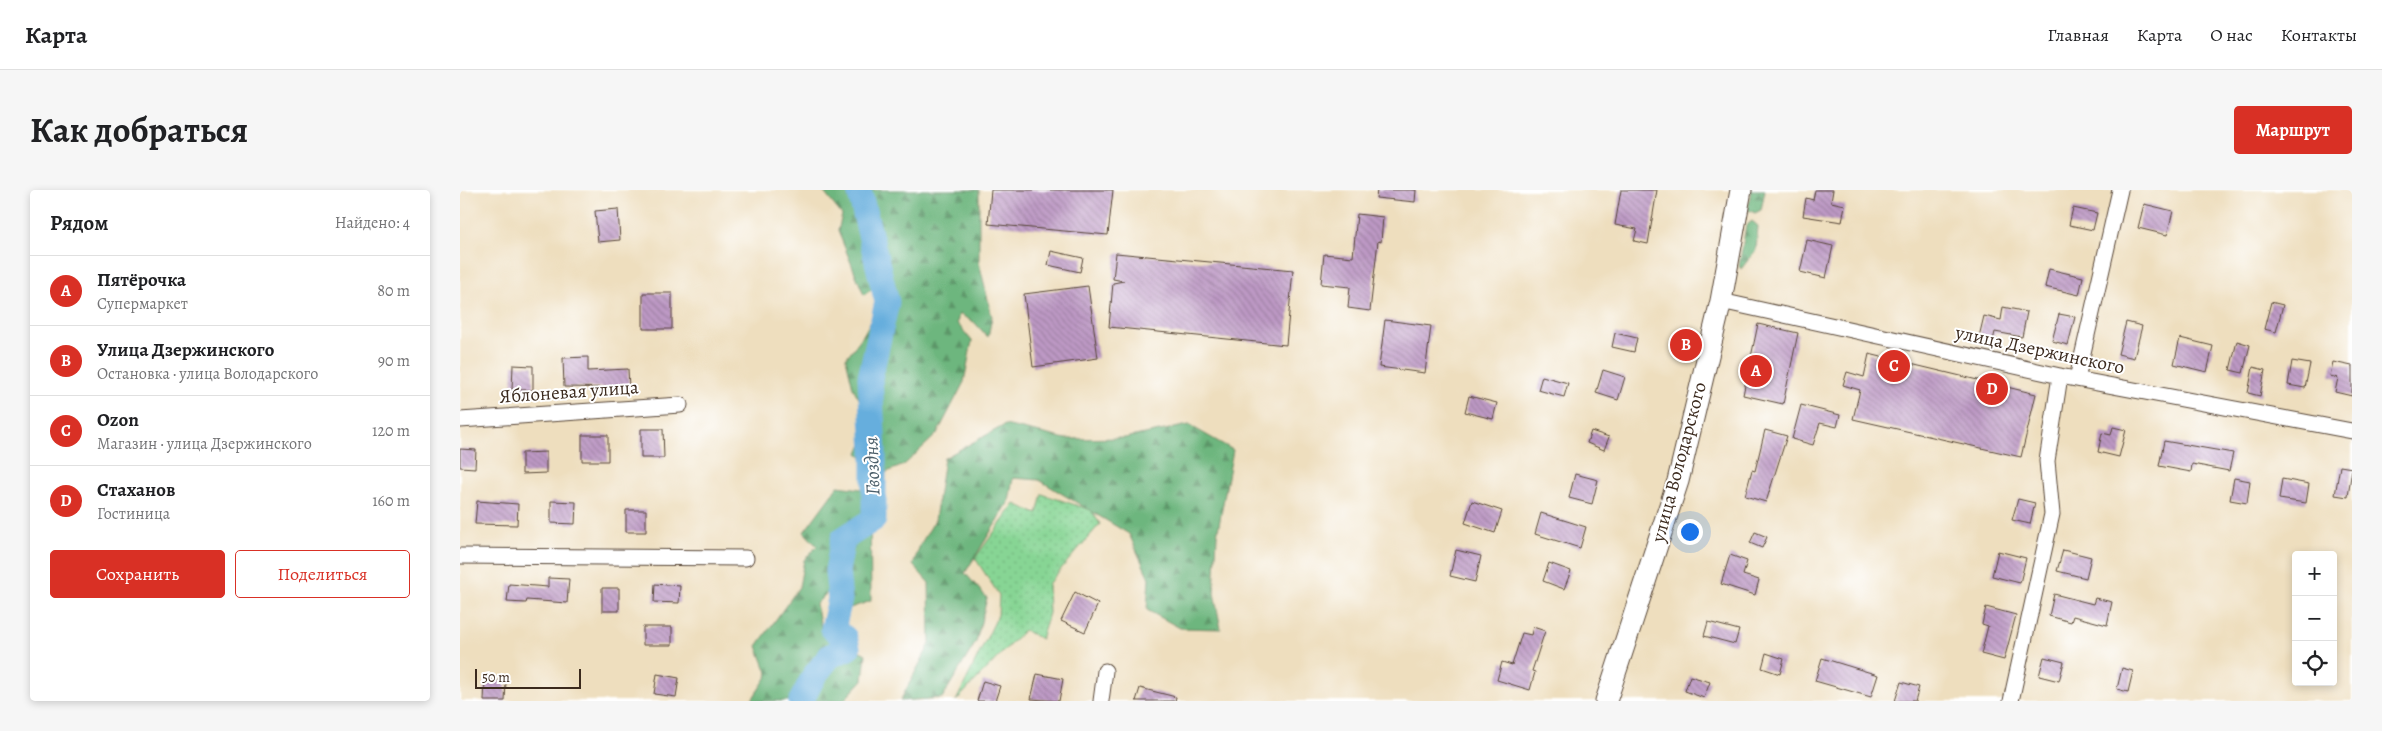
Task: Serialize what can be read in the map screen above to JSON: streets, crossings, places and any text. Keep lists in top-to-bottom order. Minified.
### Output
{"streets":{"main road":["улица Володарского"],"street":["улица Дзержинского","Яблоневая улица"]},"crossings":[["улица Дзержинского","улица Володарского"]],"water":["Гвоздня"],"scale_bar":"50 m","page":{"header":"Карта","nav":["Главная","Карта","О нас","Контакты"],"title":"Как добраться","buttons":["Маршрут",["Сохранить","Поделиться"]],"heading":["Рядом","Найдено: 4"],"list":[{"mark":"A","name":"Пятёрочка","note":"Супермаркет","value":"80 m"},{"mark":"B","name":"Улица Дзержинского","note":"Остановка · улица Володарского","value":"90 m"},{"mark":"C","name":"Ozon","note":"Магазин · улица Дзержинского","value":"120 m"},{"mark":"D","name":"Стаханов","note":"Гостиница","value":"160 m"}],"pins":["B","C","A","D"],"map_buttons":["+","−"],"scale":"50 m"}}
